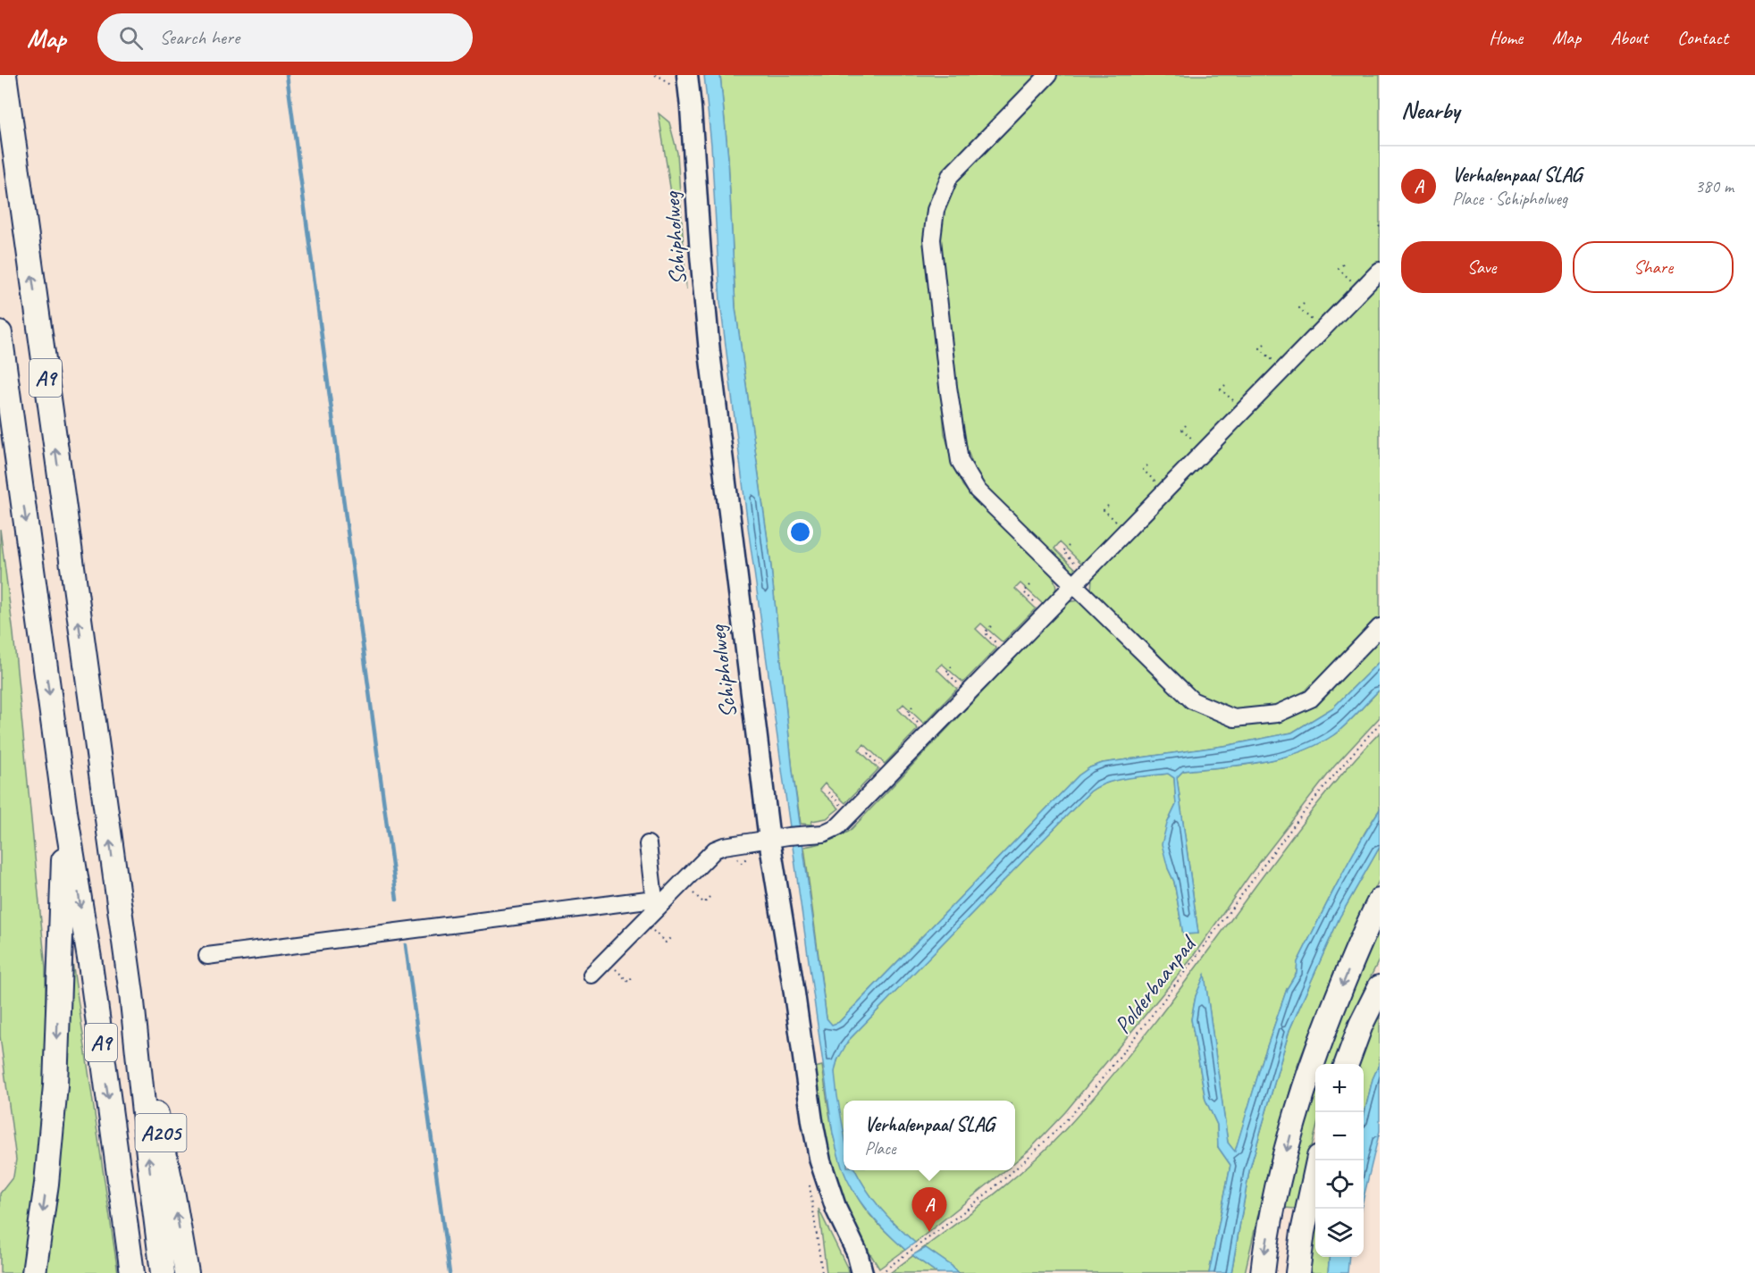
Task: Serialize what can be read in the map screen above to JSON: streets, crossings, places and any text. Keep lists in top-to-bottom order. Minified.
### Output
{"streets":{"highway":["A9","A205"],"main road":["Schipholweg"],"path":["Polderbaanpad"]},"crossings":[["Schipholweg","Polderbaanpad"],["A9","A205"]],"page":{"header":"Map","search":"Search here","nav":["Home","Map","About","Contact"],"heading":"Nearby","list":[{"mark":"A","name":"Verhalenpaal SLAG","note":"Place · Schipholweg","value":"380 m"}],"buttons":["Save","Share"],"map_buttons":["+","−"],"popup":["Verhalenpaal SLAG","Place"],"pins":"A"}}
